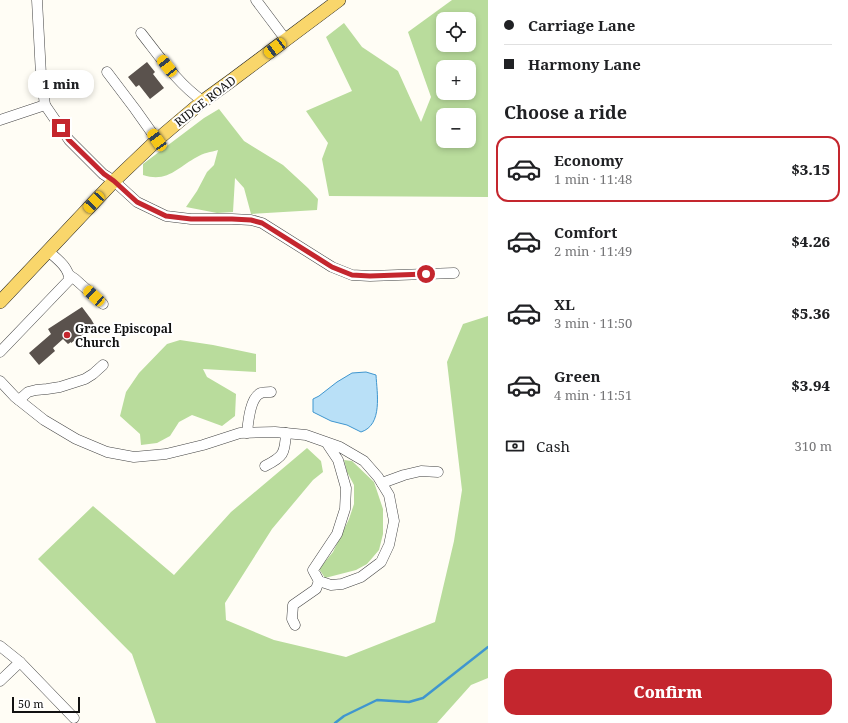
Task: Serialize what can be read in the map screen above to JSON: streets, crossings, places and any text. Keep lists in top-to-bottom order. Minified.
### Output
{"streets":{"main road":["RIDGE ROAD"]},"places":["Grace Episcopal Church"],"scale_bar":"50 m","page":{"banner":["Carriage Lane","Harmony Lane"],"map_buttons":["+","−"],"bubble":"1 min","heading":"Choose a ride","list":[{"name":"Economy","note":"1 min · 11:48","value":"$3.15"},{"name":"Comfort","note":"2 min · 11:49","value":"$4.26"},{"name":"XL","note":"3 min · 11:50","value":"$5.36"},{"name":"Green","note":"4 min · 11:51","value":"$3.94"}],"pay":["Cash","310 m"],"buttons":"Confirm","scale":"50 m"}}
